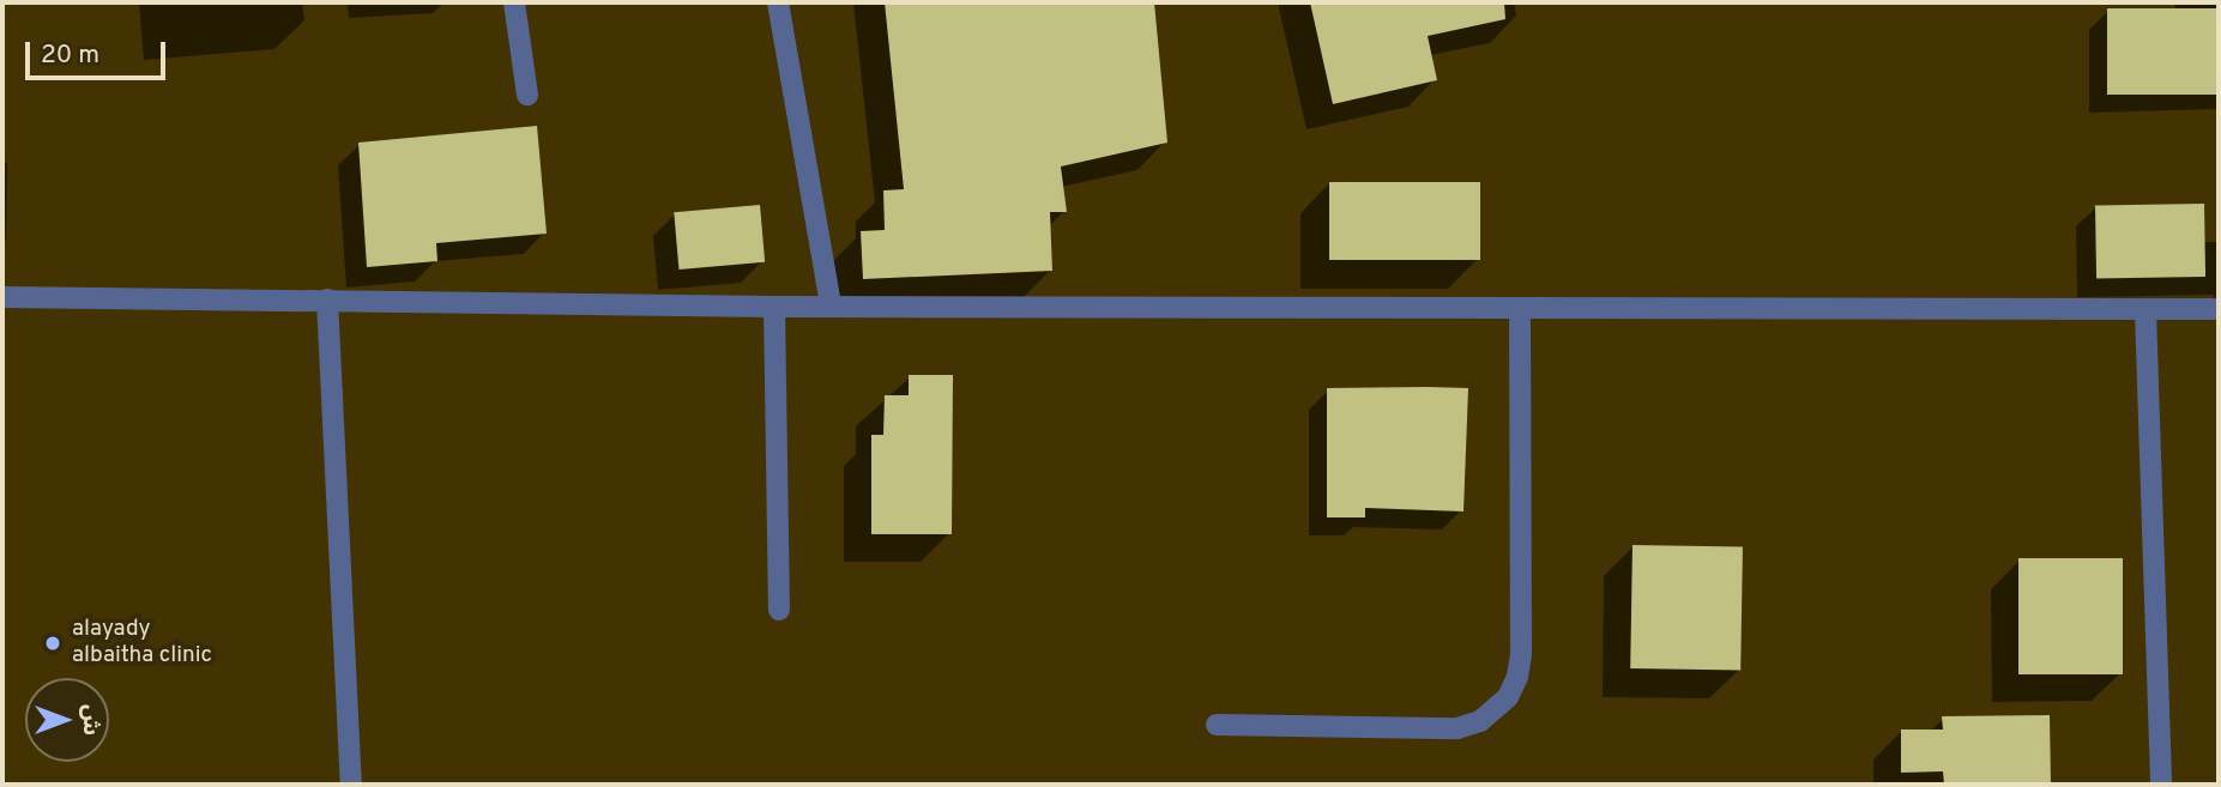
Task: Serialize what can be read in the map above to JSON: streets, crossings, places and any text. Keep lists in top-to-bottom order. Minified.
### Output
{"places":["alayady albaitha clinic"],"scale_bar":"20 m","north":"right"}
